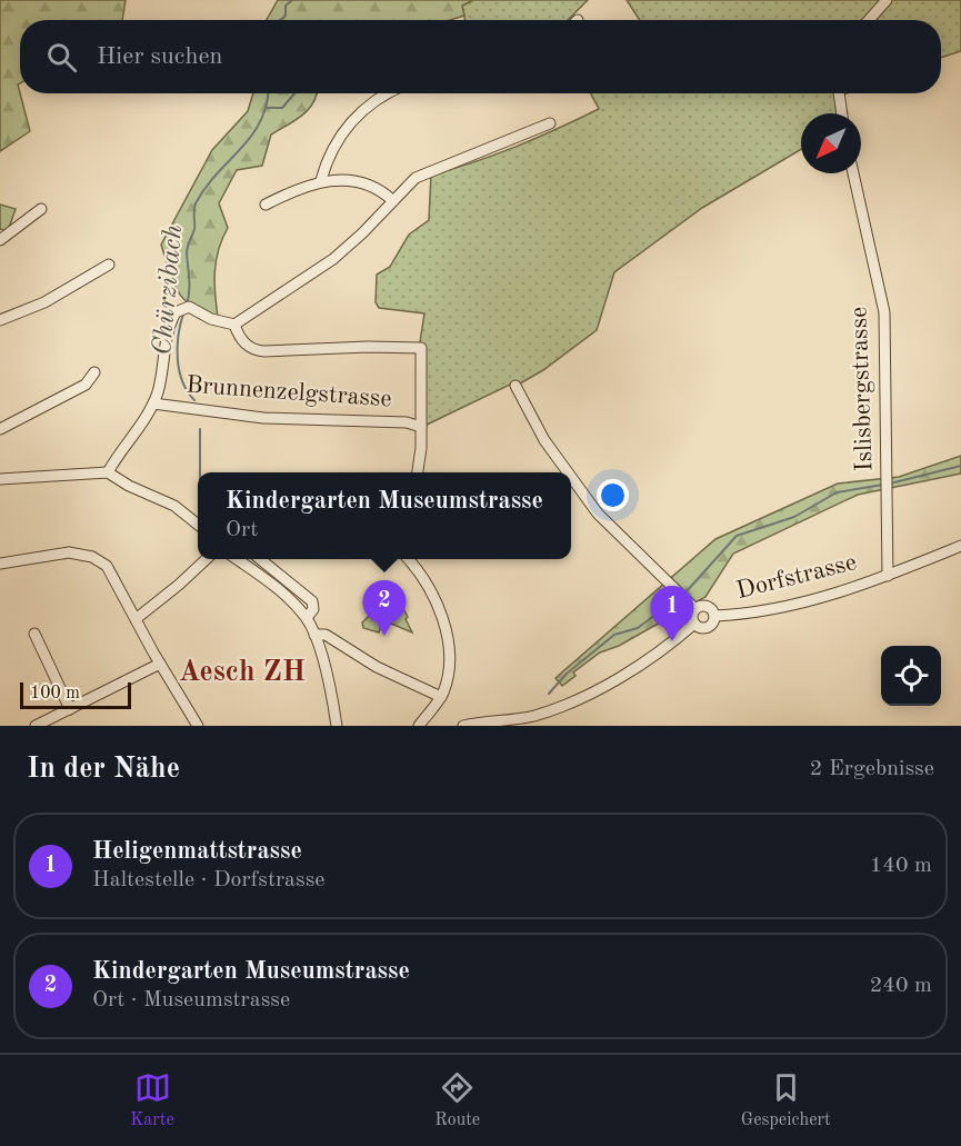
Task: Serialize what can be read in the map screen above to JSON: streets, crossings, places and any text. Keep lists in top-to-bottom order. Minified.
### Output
{"streets":{"street":["Islisbergstrasse","Brunnenzelgstrasse","Dorfstrasse"]},"crossings":[["Islisbergstrasse","Dorfstrasse"]],"districts":["Aesch ZH"],"water":["Chürzibach"],"scale_bar":"100 m","north":"bottom left","page":{"search":"Hier suchen","popup":["Kindergarten Museumstrasse","Ort"],"pins":["2","1"],"scale":"100 m","heading":["In der Nähe","2 Ergebnisse"],"list":[{"mark":"1","name":"Heligenmattstrasse","note":"Haltestelle · Dorfstrasse","value":"140 m"},{"mark":"2","name":"Kindergarten Museumstrasse","note":"Ort · Museumstrasse","value":"240 m"}],"nav":["Karte","Route","Gespeichert"]}}
